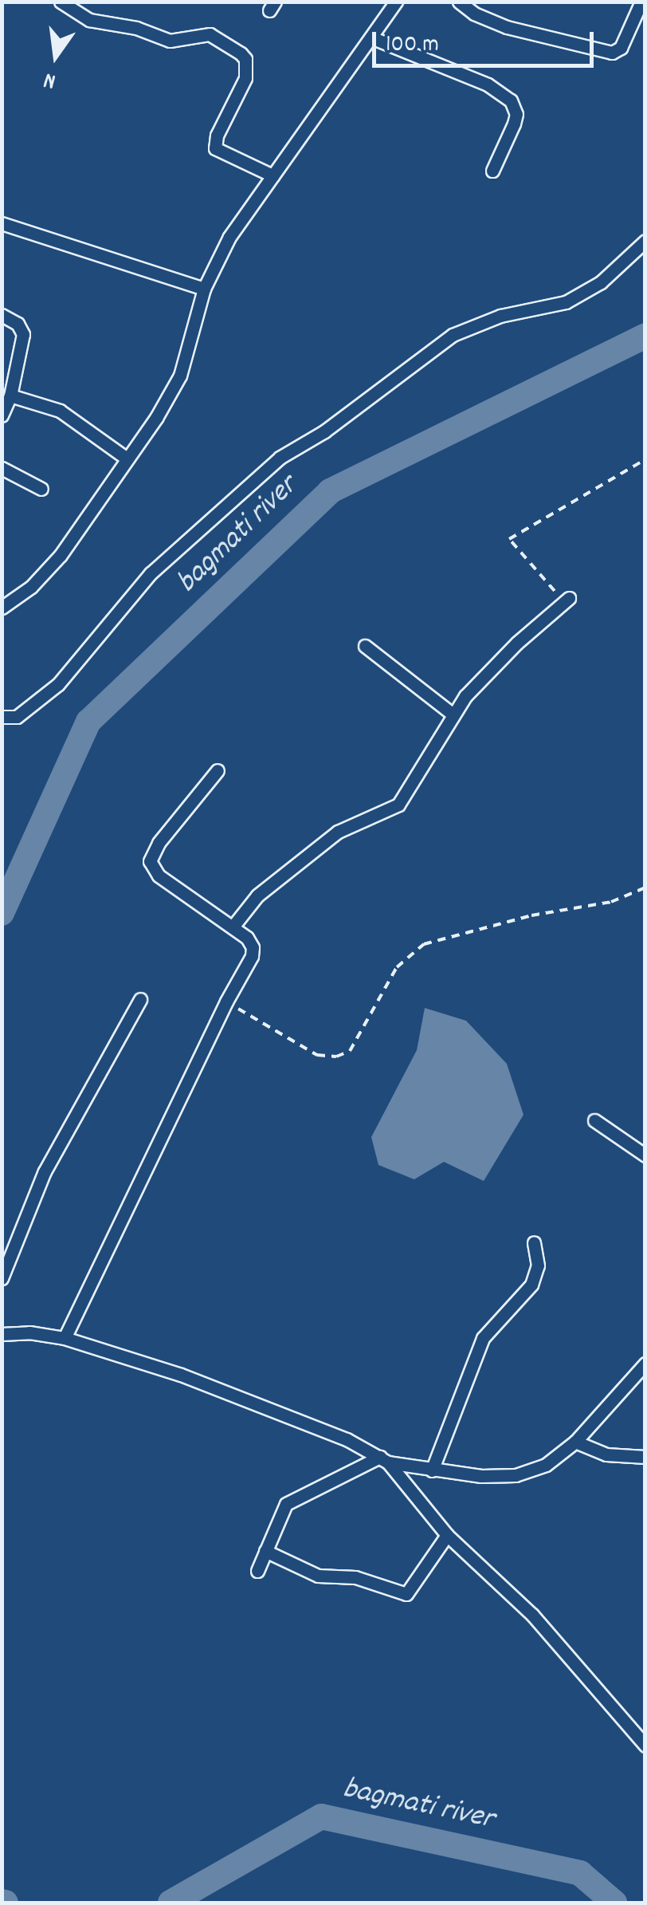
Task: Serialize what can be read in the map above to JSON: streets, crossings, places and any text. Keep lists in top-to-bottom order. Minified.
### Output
{"water":["bagmati river"],"scale_bar":"100 m","north":"bottom"}
